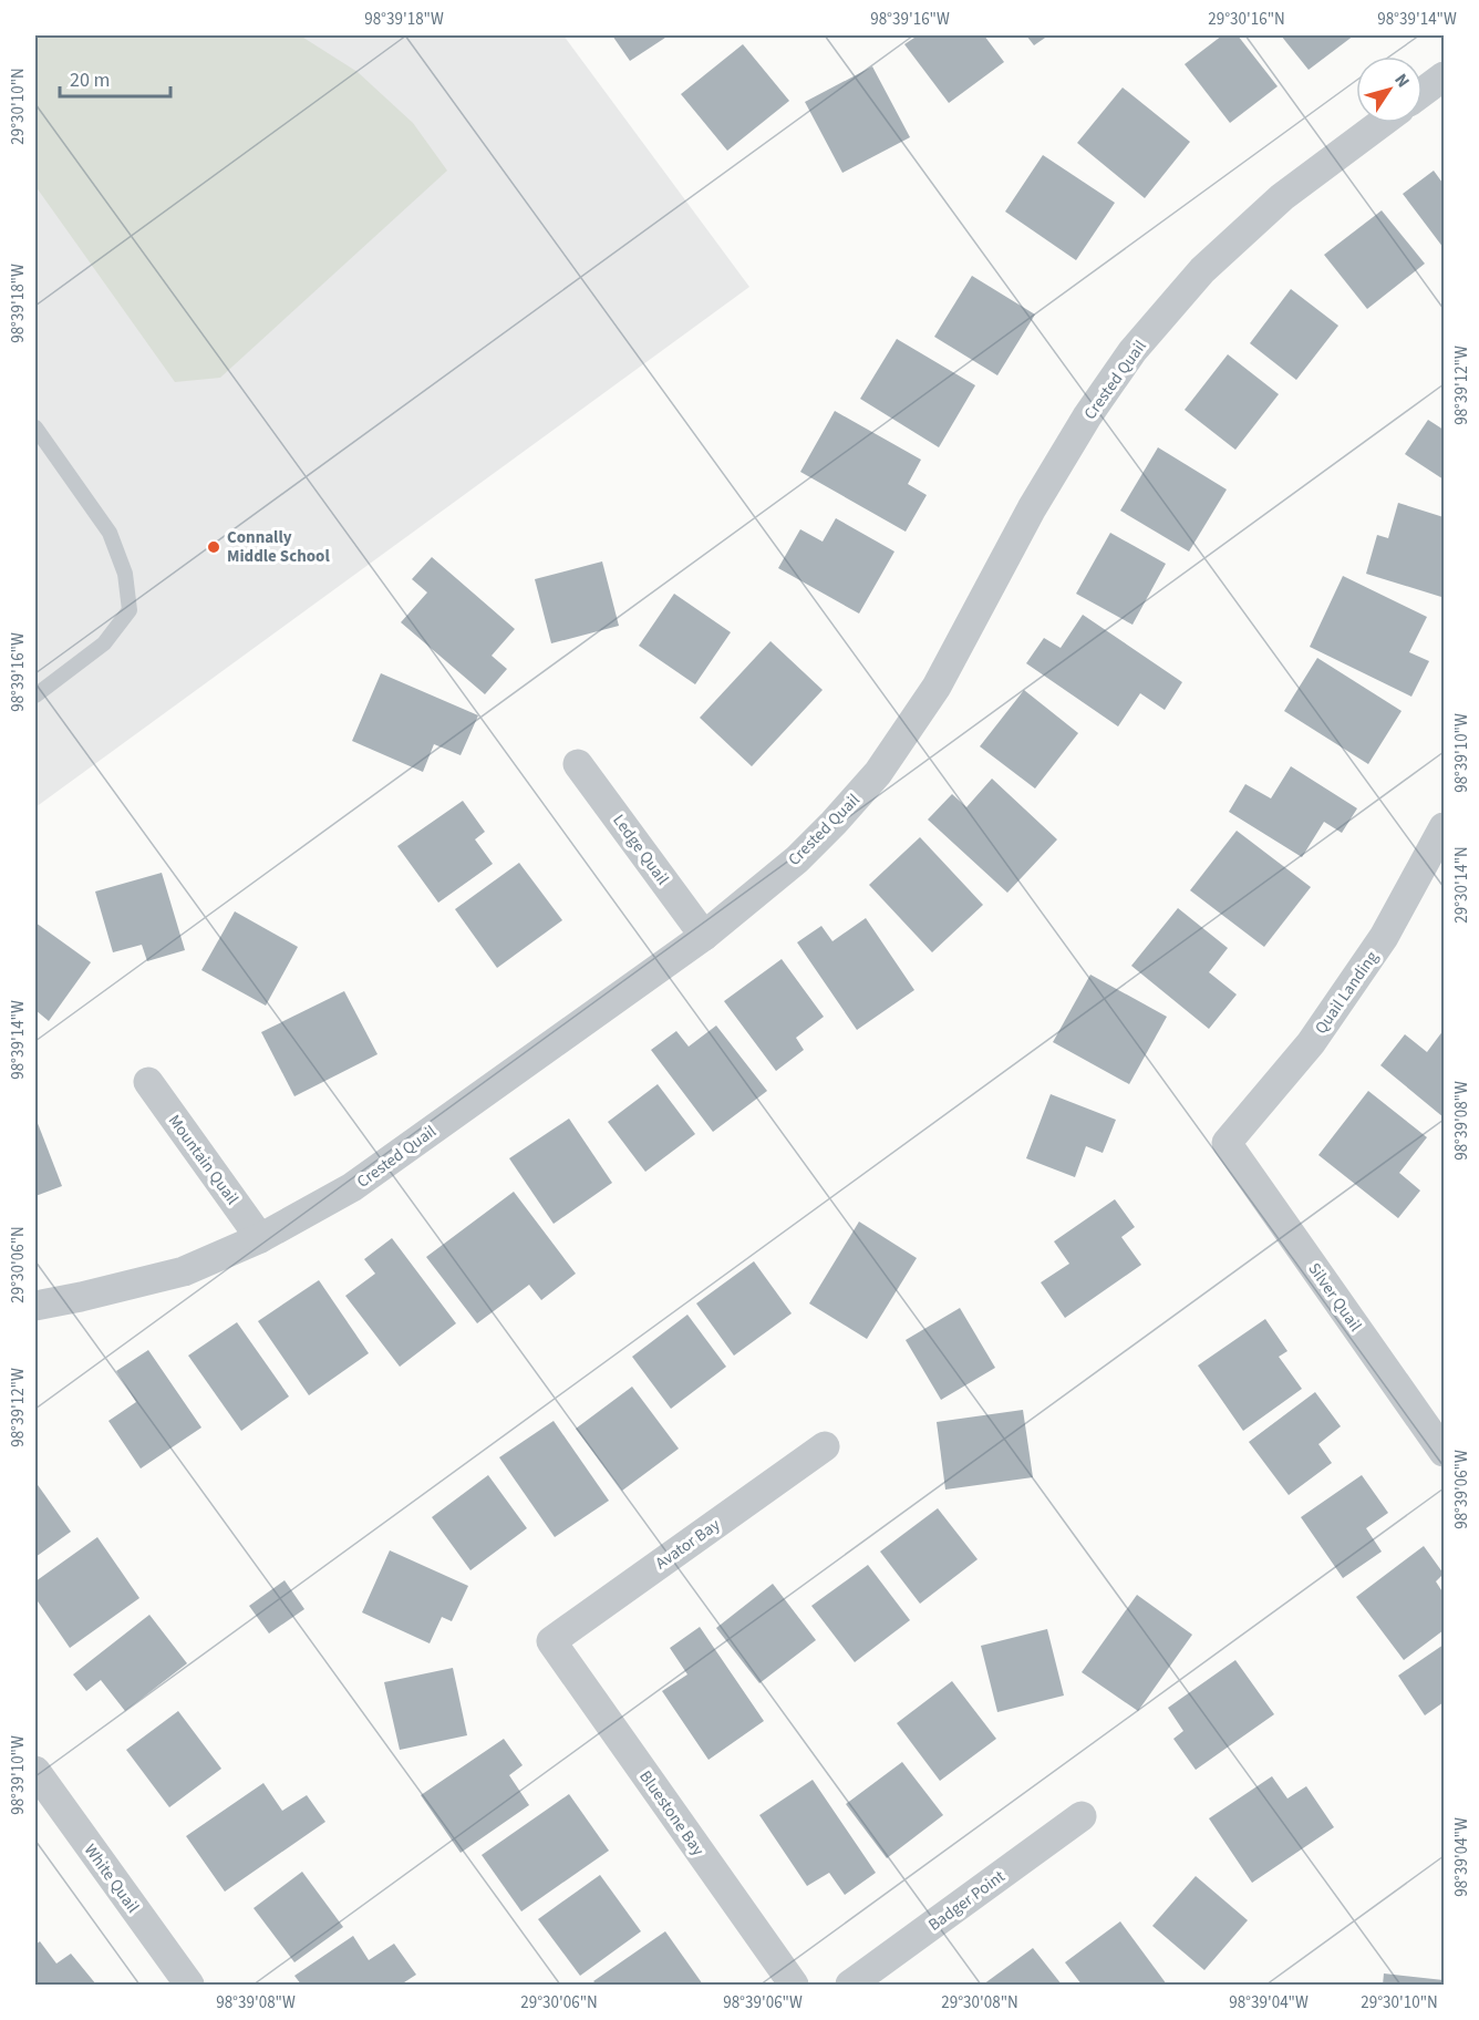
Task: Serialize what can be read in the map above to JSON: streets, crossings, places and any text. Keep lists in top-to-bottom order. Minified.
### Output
{"streets":{"street":["Crested Quail","Ledge Quail","Quail Landing","Mountain Quail","Silver Quail","Avator Bay","Bluestone Bay","White Quail","Badger Point"]},"crossings":[["Crested Quail","Ledge Quail"],["Crested Quail","Mountain Quail"],["Quail Landing","Silver Quail"],["Avator Bay","Bluestone Bay"]],"places":["Connally Middle School"],"scale_bar":"20 m","north":"top right","coordinates":["98°39'18\"W","98°39'16\"W","29°30'16\"N","98°39'14\"W","29°30'10\"N","98°39'12\"W","98°39'10\"W","29°30'14\"N","98°39'08\"W","29°30'06\"N","98°39'06\"W","98°39'04\"W","29°30'08\"N"]}
